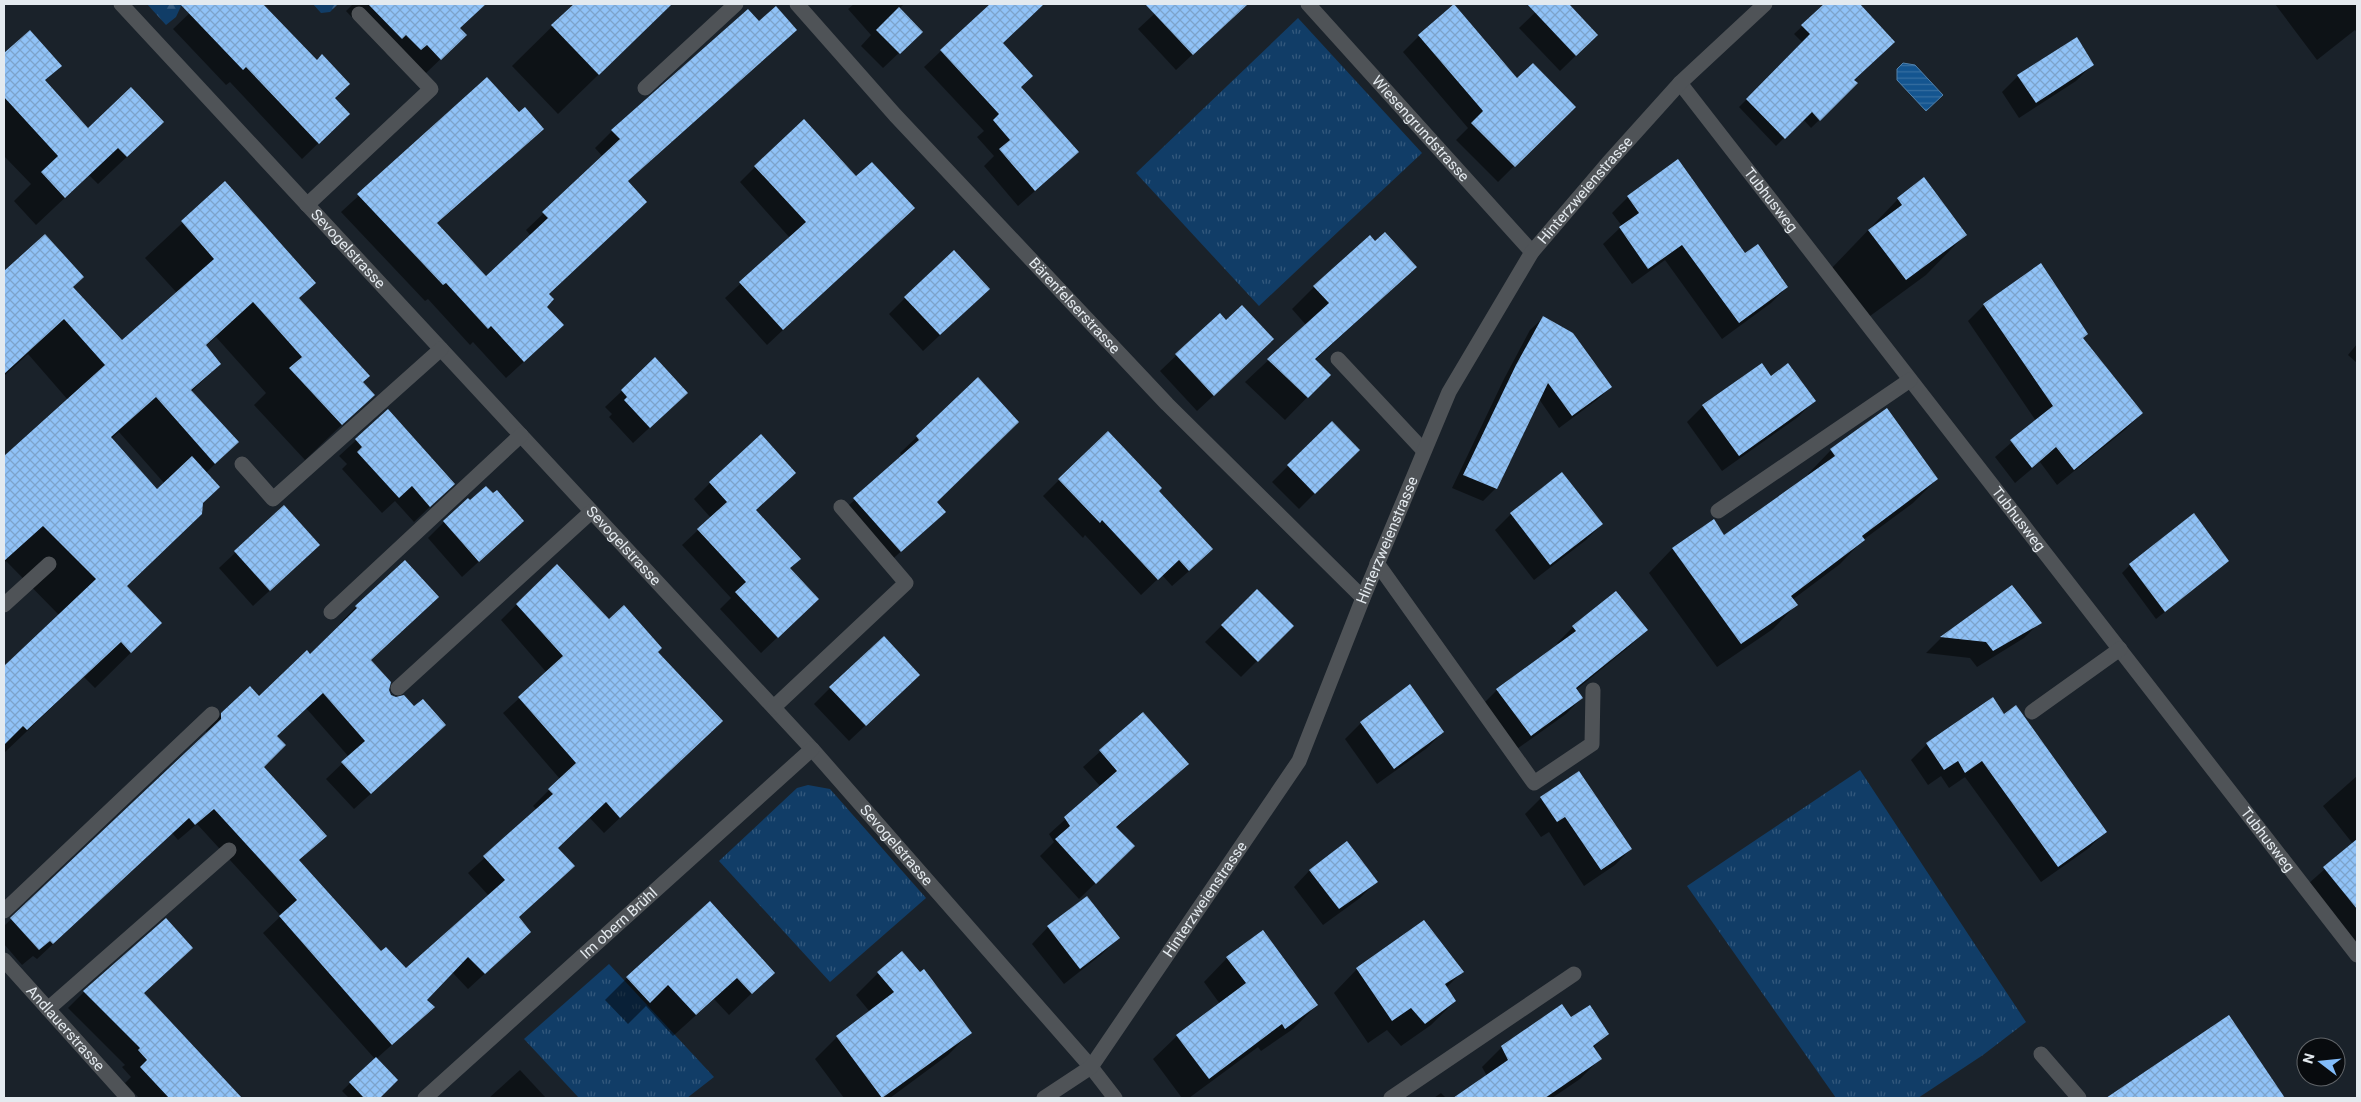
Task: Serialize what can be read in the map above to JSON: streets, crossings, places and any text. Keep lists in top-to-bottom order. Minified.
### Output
{"streets":{"street":["Wiesengrundstrasse","Hinterzweienstrasse","Tubhusweg","Sevogelstrasse","Bärenfelserstrasse","Im obern Brühl","Andlauerstrasse"]},"crossings":[["Wiesengrundstrasse","Hinterzweienstrasse"],["Hinterzweienstrasse","Tubhusweg"],["Hinterzweienstrasse","Sevogelstrasse"],["Hinterzweienstrasse","Bärenfelserstrasse"],["Sevogelstrasse","Im obern Brühl"]],"north":"left"}
